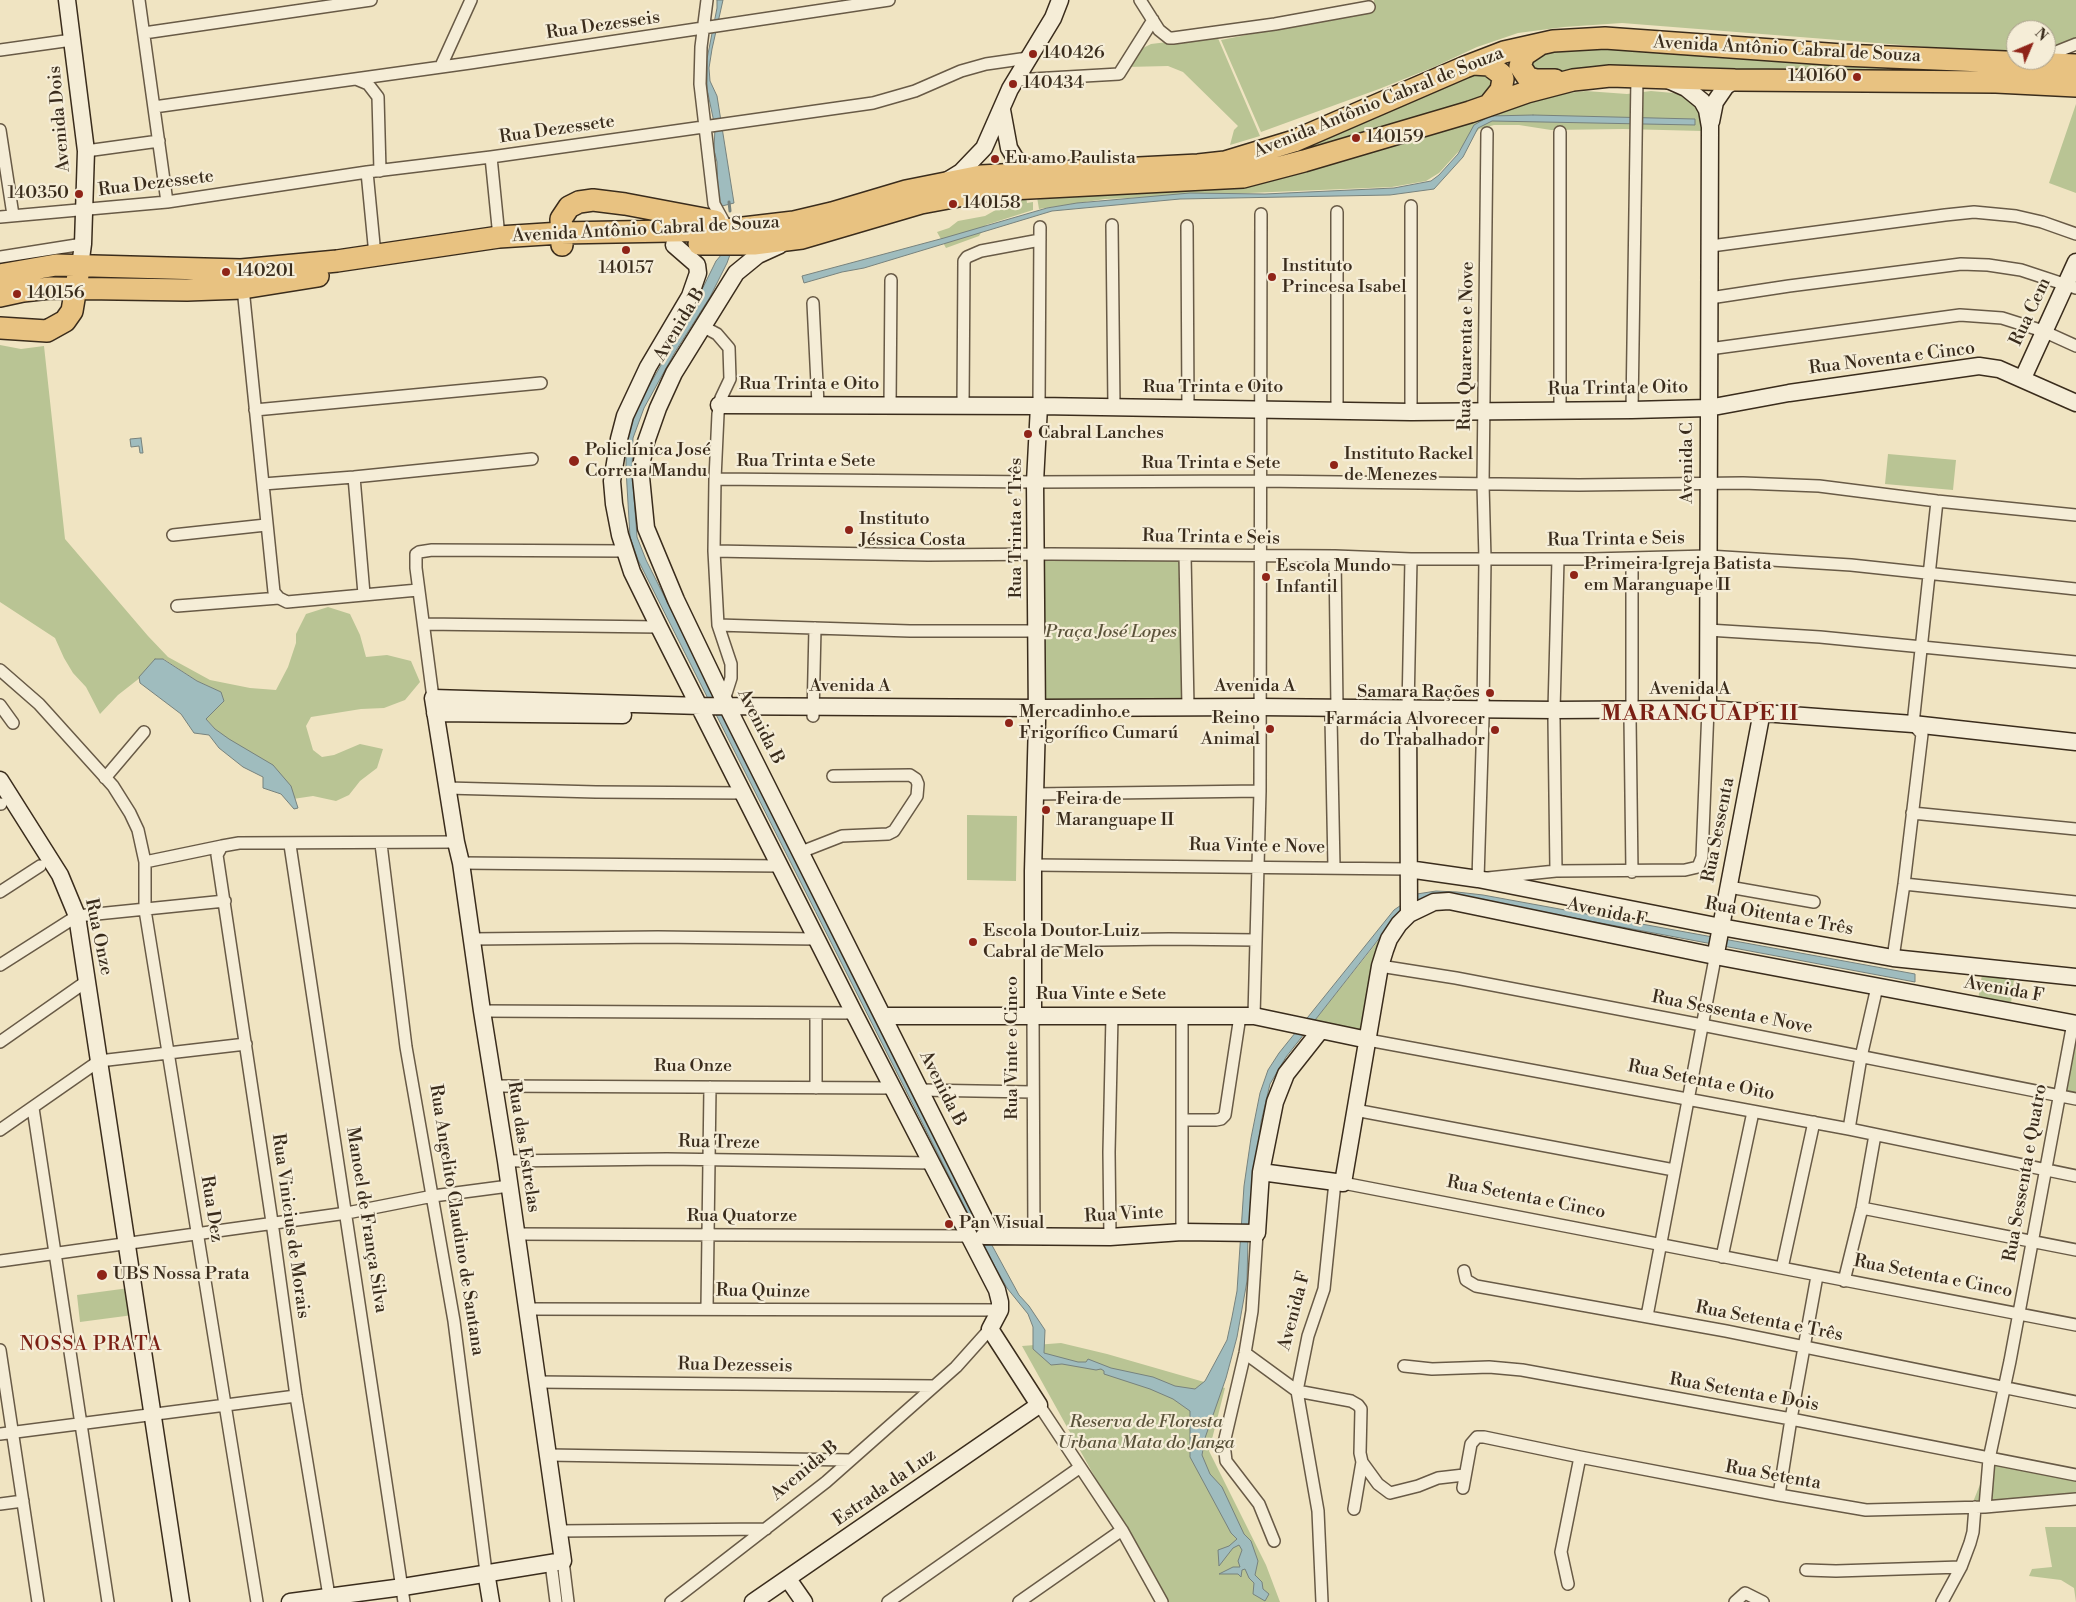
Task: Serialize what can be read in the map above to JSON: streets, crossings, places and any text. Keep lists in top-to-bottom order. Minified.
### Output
{"streets":{"highway":["Avenida Antônio Cabral de Souza"],"street":["Rua Dezesseis","Avenida Dois","Rua Dezessete","Rua Cem","Avenida B","Rua Quarenta e Nove","Rua Noventa e Cinco","Rua Trinta e Oito","Rua Trinta e Sete","Avenida C","Rua Trinta e Três","Rua Trinta e Seis","Avenida A","Rua Sessenta","Rua Vinte e Nove","Avenida F","Rua Oitenta e Três","Rua Onze","Rua Vinte e Sete","Rua Sessenta e Nove","Rua Vinte e Cinco","Rua Setenta e Oito","Rua Treze","Rua das Estrelas","Rua Sessenta e Quatro","Rua Setenta e Cinco","Rua Dez","Rua Vinte","Rua Quatorze","Manoel de França Silva","Rua Angelito Claudino de Santana","Rua Vinicius de Morais","Rua Quinze","Rua Setenta e Três","Rua Setenta e Dois","Rua Setenta","Estrada da Luz"]},"crossings":[["Rua Dezesseis","Avenida B"],["Rua Dezesseis","Rua das Estrelas"],["Avenida Antônio Cabral de Souza","Avenida Dois"],["Avenida Antônio Cabral de Souza","Avenida B"],["Avenida Dois","Rua Dezessete"],["Rua Cem","Rua Noventa e Cinco"],["Avenida B","Avenida A"],["Avenida B","Rua Onze"],["Avenida B","Rua Vinte e Sete"],["Avenida B","Rua Treze"],["Avenida B","Rua Vinte"],["Avenida B","Rua Quatorze"],["Avenida B","Rua Quinze"],["Rua Quarenta e Nove","Rua Trinta e Oito"],["Rua Quarenta e Nove","Rua Trinta e Sete"],["Rua Quarenta e Nove","Rua Trinta e Seis"],["Rua Quarenta e Nove","Avenida A"],["Rua Quarenta e Nove","Rua Vinte e Nove"],["Rua Quarenta e Nove","Rua Oitenta e Três"],["Rua Noventa e Cinco","Rua Trinta e Oito"],["Rua Noventa e Cinco","Avenida C"],["Rua Trinta e Oito","Avenida C"],["Rua Trinta e Oito","Rua Trinta e Três"],["Rua Trinta e Sete","Avenida C"],["Rua Trinta e Sete","Rua Trinta e Três"],["Avenida C","Rua Trinta e Seis"],["Avenida C","Avenida A"],["Rua Trinta e Três","Rua Trinta e Seis"],["Rua Trinta e Três","Avenida A"],["Rua Trinta e Três","Rua Vinte e Cinco"],["Avenida A","Rua Sessenta"],["Avenida A","Rua Vinte e Cinco"],["Avenida A","Rua das Estrelas"],["Rua Sessenta","Avenida F"],["Rua Sessenta","Rua Oitenta e Três"],["Rua Vinte e Nove","Rua Oitenta e Três"],["Rua Vinte e Nove","Rua Vinte e Cinco"],["Avenida F","Rua Sessenta e Nove"],["Avenida F","Rua Setenta e Oito"],["Avenida F","Rua Sessenta e Quatro"],["Avenida F","Rua Setenta e Cinco"],["Rua Onze","Rua das Estrelas"],["Rua Vinte e Sete","Rua Vinte e Cinco"],["Rua Vinte e Sete","Rua Setenta e Oito"],["Rua Sessenta e Nove","Rua Sessenta e Quatro"],["Rua Vinte e Cinco","Rua Vinte"],["Rua Setenta e Oito","Rua Sessenta e Quatro"],["Rua Treze","Rua das Estrelas"],["Rua das Estrelas","Rua Quatorze"],["Rua das Estrelas","Rua Quinze"],["Rua Sessenta e Quatro","Rua Setenta e Cinco"],["Rua Sessenta e Quatro","Rua Setenta e Três"],["Rua Sessenta e Quatro","Rua Setenta e Dois"],["Rua Sessenta e Quatro","Rua Setenta"]],"districts":["MARANGUAPE II","NOSSA PRATA"],"parks":["Praça José Lopes","Reserva de Floresta Urbana Mata do Janga"],"places":["140426","140160","140434","140159","Eu amo Paulista","140350","140158","140157","140201","Instituto Princesa Isabel","140156","Cabral Lanches","Policlínica José Correia Mandu","Instituto Rackel de Menezes","Instituto Jéssica Costa","Primeira Igreja Batista em Maranguape II","Escola Mundo Infantil","Samara Rações","Mercadinho e Frigorífico Cumarú","Reino Animal","Farmácia Alvorecer do Trabalhador","Feira de Maranguape II","Escola Doutor Luiz Cabral de Melo","Pan Visual","UBS Nossa Prata"],"north":"top right"}
